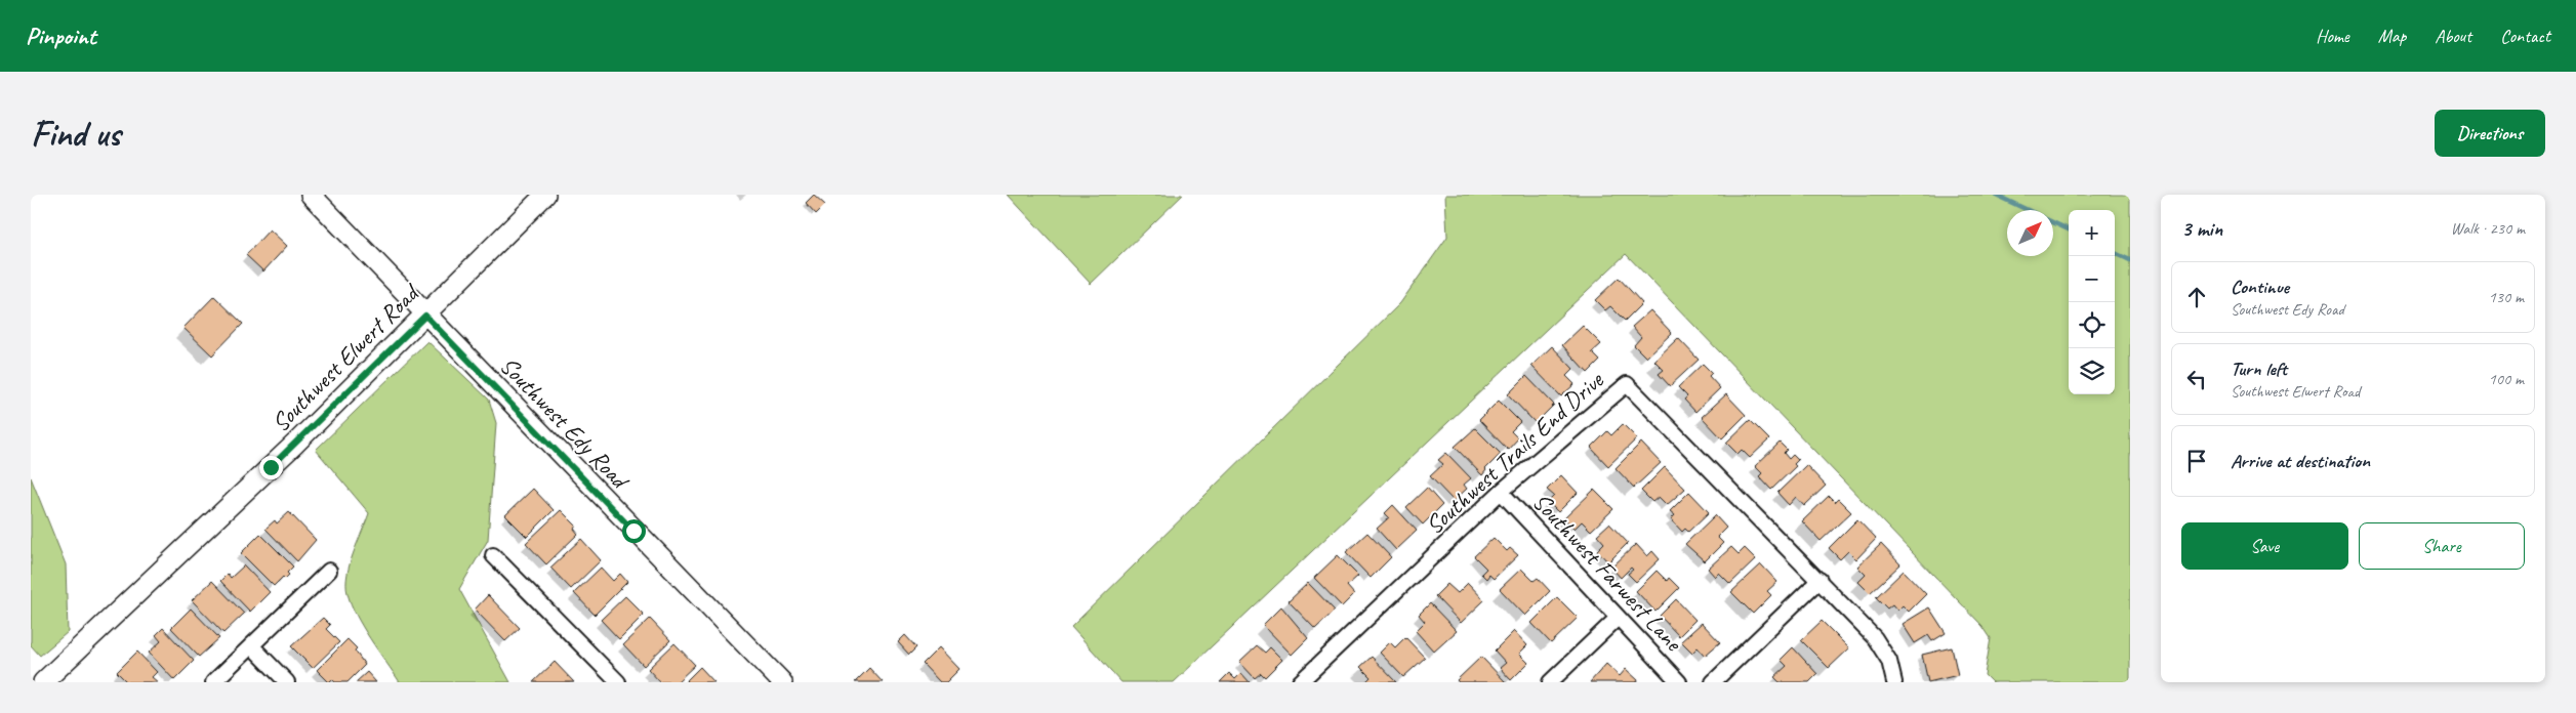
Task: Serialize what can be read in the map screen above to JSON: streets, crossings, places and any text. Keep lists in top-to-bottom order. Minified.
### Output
{"streets":{"main road":["Southwest Elwert Road","Southwest Edy Road"],"street":["Southwest Trails End Drive","Southwest Farwest Lane"]},"crossings":[["Southwest Elwert Road","Southwest Edy Road"],["Southwest Trails End Drive","Southwest Farwest Lane"]],"north":"top right","page":{"header":"Pinpoint","nav":["Home","Map","About","Contact"],"buttons":["Directions",["Save","Share"]],"title":"Find us","heading":["3 min","Walk · 230 m"],"map_buttons":["+","−"],"list":[["Continue","Southwest Edy Road","130 m"],["Turn left","Southwest Elwert Road","100 m"],"Arrive at destination"]}}
